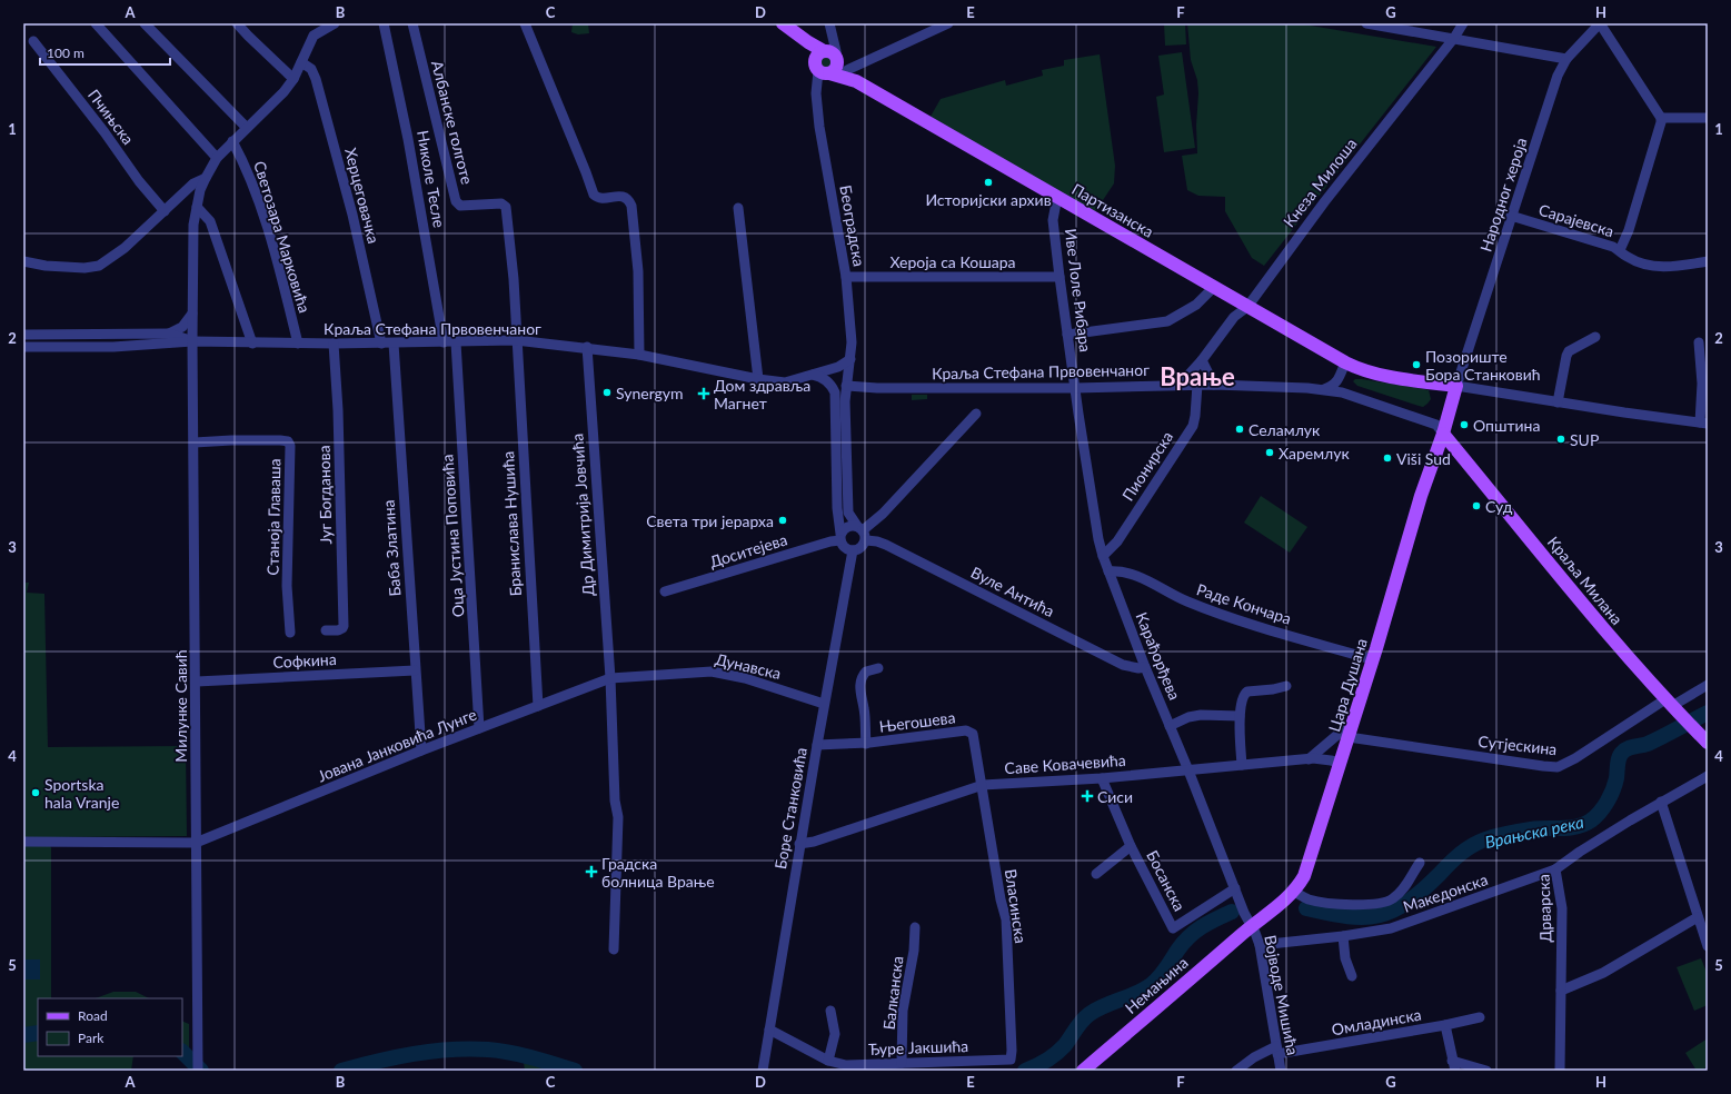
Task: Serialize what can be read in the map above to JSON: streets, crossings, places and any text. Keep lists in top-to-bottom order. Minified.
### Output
{"streets":{"main road":["Партизанска","Краља Милана","Цара Душана","Немањина"],"street":["Пчињска","Албанске голготе","Николе Тесле","Кнеза Милоша","Народног хероја","Херцеговачка","Сарајевска","Београдска","Светозара Марковића","Хероја са Кошара","Иве Лоле Рибара","Краља Стефана Првовенчаног","Пионирска","Југ Богданова","Др Димитрија Јовчића","Станоја Главаша","Бранислава Нушића","Оца Јустина Поповића","Баба Златина","Доситејева","Вуле Антића","Раде Кончара","Карађорђева","Софкина","Дунавска","Милунке Савић","Његошева","Јована Јанковића Лунге","Сутјескина","Саве Ковачевића","Боре Станковића","Босанска","Македонска","Власинска","Дрварска","Балканска","Војводе Мишића","Омладинска","Ђуре Јакшића"]},"crossings":[["Албанске голготе","Краља Стефана Првовенчаног"],["Албанске голготе","Бранислава Нушића"],["Николе Тесле","Краља Стефана Првовенчаног"],["Кнеза Милоша","Партизанска"],["Кнеза Милоша","Краља Стефана Првовенчаног"],["Народног хероја","Партизанска"],["Народног хероја","Сарајевска"],["Народног хероја","Цара Душана"],["Херцеговачка","Краља Стефана Првовенчаног"],["Херцеговачка","Милунке Савић"],["Партизанска","Београдска"],["Партизанска","Иве Лоле Рибара"],["Партизанска","Цара Душана"],["Београдска","Хероја са Кошара"],["Београдска","Краља Стефана Првовенчаног"],["Београдска","Доситејева"],["Београдска","Вуле Антића"],["Београдска","Боре Станковића"],["Светозара Марковића","Краља Стефана Првовенчаног"],["Светозара Марковића","Милунке Савић"],["Хероја са Кошара","Иве Лоле Рибара"],["Иве Лоле Рибара","Краља Стефана Првовенчаног"],["Иве Лоле Рибара","Карађорђева"],["Краља Стефана Првовенчаног","Пионирска"],["Краља Стефана Првовенчаног","Југ Богданова"],["Краља Стефана Првовенчаног","Др Димитрија Јовчића"],["Краља Стефана Првовенчаног","Бранислава Нушића"],["Краља Стефана Првовенчаног","Оца Јустина Поповића"],["Краља Стефана Првовенчаног","Баба Златина"],["Краља Стефана Првовенчаног","Краља Милана"],["Краља Стефана Првовенчаног","Карађорђева"],["Краља Стефана Првовенчаног","Цара Душана"],["Краља Стефана Првовенчаног","Милунке Савић"],["Пионирска","Карађорђева"],["Др Димитрија Јовчића","Дунавска"],["Др Димитрија Јовчића","Јована Јанковића Лунге"],["Станоја Главаша","Милунке Савић"],["Бранислава Нушића","Јована Јанковића Лунге"],["Оца Јустина Поповића","Јована Јанковића Лунге"],["Баба Златина","Софкина"],["Баба Златина","Јована Јанковића Лунге"],["Доситејева","Вуле Антића"],["Доситејева","Боре Станковића"],["Краља Милана","Цара Душана"],["Краља Милана","Сутјескина"],["Вуле Антића","Карађорђева"],["Вуле Антића","Боре Станковића"],["Раде Кончара","Карађорђева"],["Раде Кончара","Цара Душана"],["Карађорђева","Цара Душана"],["Карађорђева","Саве Ковачевића"],["Карађорђева","Босанска"],["Карађорђева","Немањина"],["Карађорђева","Војводе Мишића"],["Софкина","Милунке Савић"],["Дунавска","Јована Јанковића Лунге"],["Дунавска","Боре Станковића"],["Цара Душана","Сутјескина"],["Цара Душана","Саве Ковачевића"],["Цара Душана","Немањина"],["Цара Душана","Војводе Мишића"],["Милунке Савић","Јована Јанковића Лунге"],["Његошева","Саве Ковачевића"],["Његошева","Боре Станковића"],["Његошева","Власинска"],["Саве Ковачевића","Боре Станковића"],["Саве Ковачевића","Босанска"],["Саве Ковачевића","Власинска"],["Боре Станковића","Ђуре Јакшића"],["Македонска","Дрварска"],["Македонска","Војводе Мишића"],["Власинска","Ђуре Јакшића"],["Немањина","Војводе Мишића"],["Балканска","Ђуре Јакшића"],["Војводе Мишића","Омладинска"]],"districts":["Врање"],"water":["Врањска река"],"places":{"other":["Историјски архив","Позориште Бора Станковић","Synergym","Општина","Селамлук","SUP","Харемлук","Viši Sud","Суд","Света три јерарха","Sportska hala Vranje"],"health":["Дом здравља Магнет","Сиси","Градска болница Врање"]},"legend":["Road","Park"],"scale_bar":"100 m","grid":{"columns":["A","B","C","D","E","F","G","H"],"rows":["1","2","3","4","5"]}}
